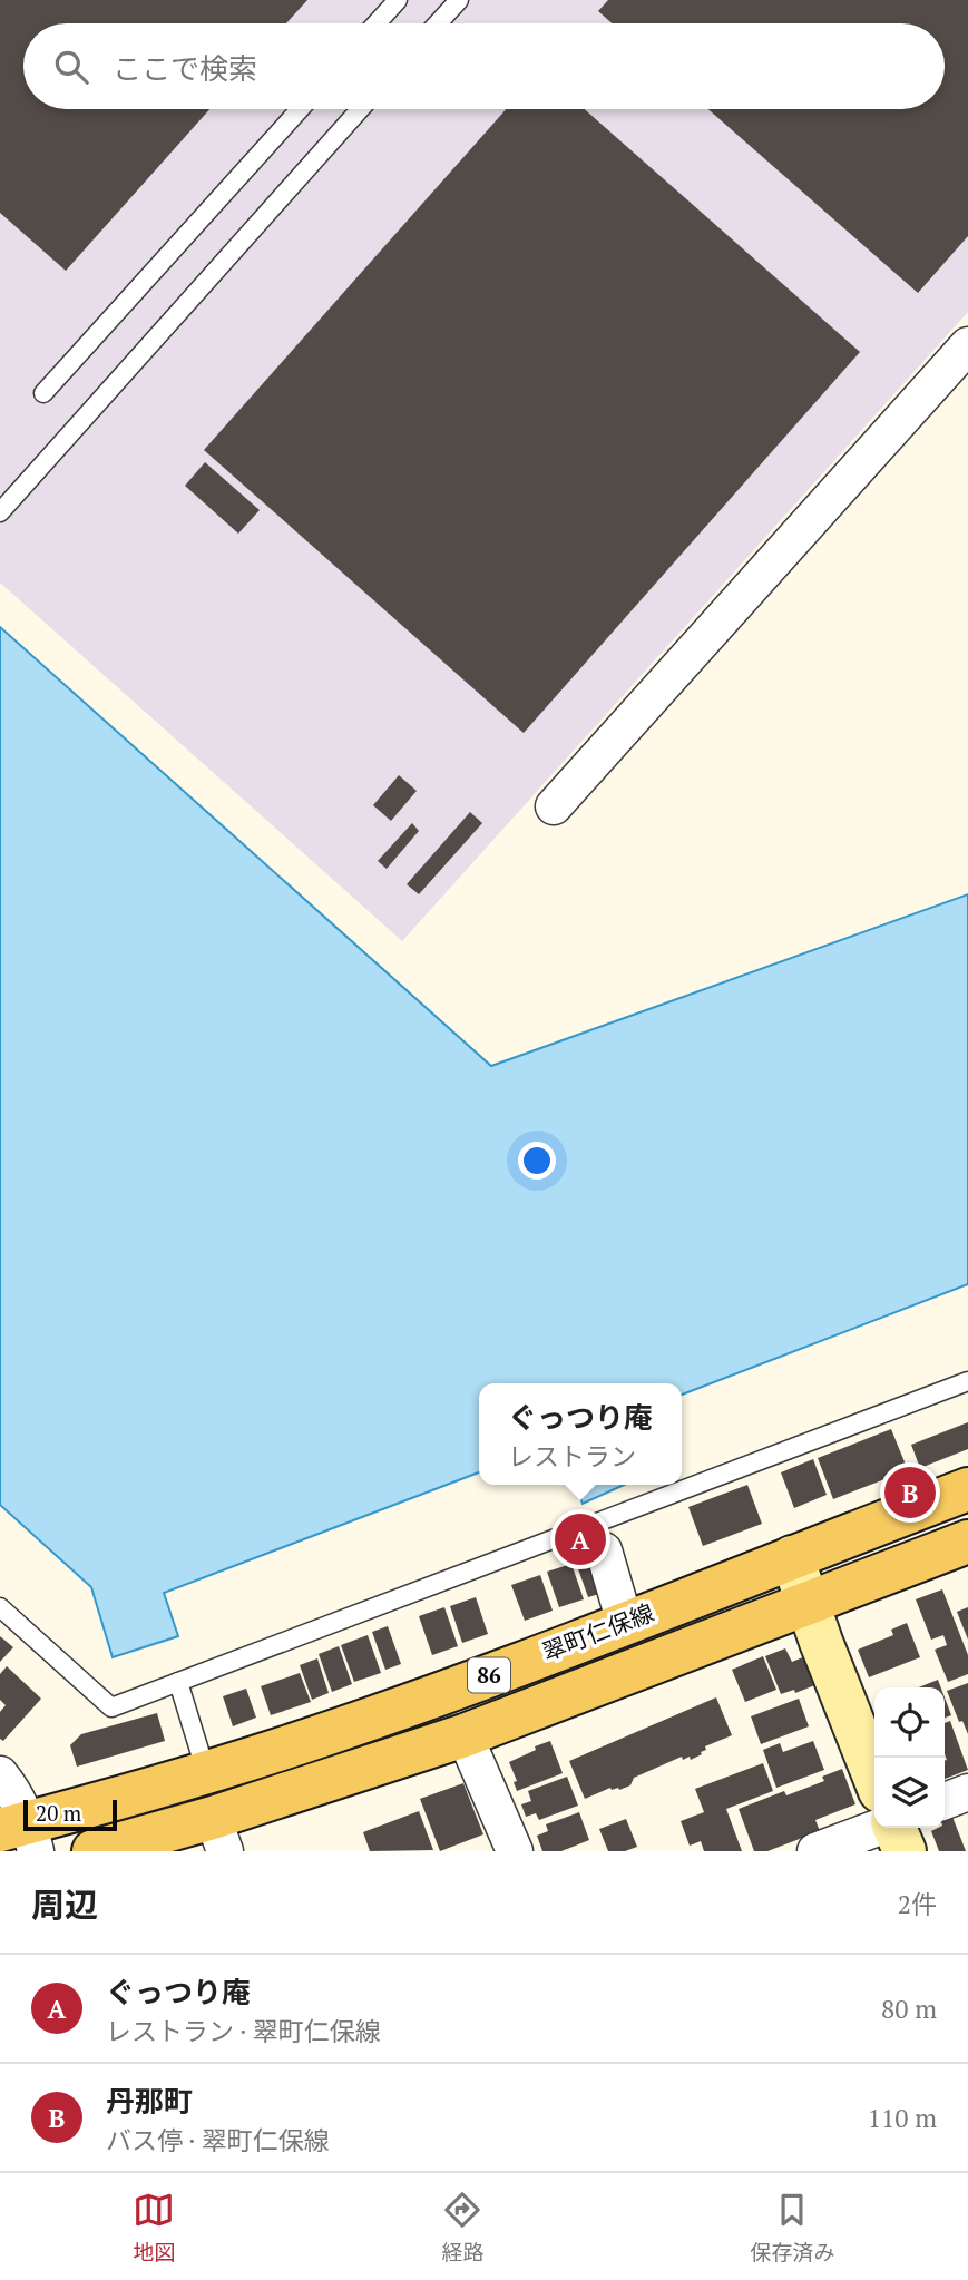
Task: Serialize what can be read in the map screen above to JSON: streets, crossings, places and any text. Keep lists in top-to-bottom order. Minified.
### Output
{"streets":{"main road":["翠町仁保線","86"]},"scale_bar":"20 m","page":{"search":"ここで検索","popup":["ぐっつり庵","レストラン"],"pins":["B","A"],"scale":"20 m","heading":["周辺","2件"],"list":[{"mark":"A","name":"ぐっつり庵","note":"レストラン · 翠町仁保線","value":"80 m"},{"mark":"B","name":"丹那町","note":"バス停 · 翠町仁保線","value":"110 m"}],"nav":["地図","経路","保存済み"]}}
